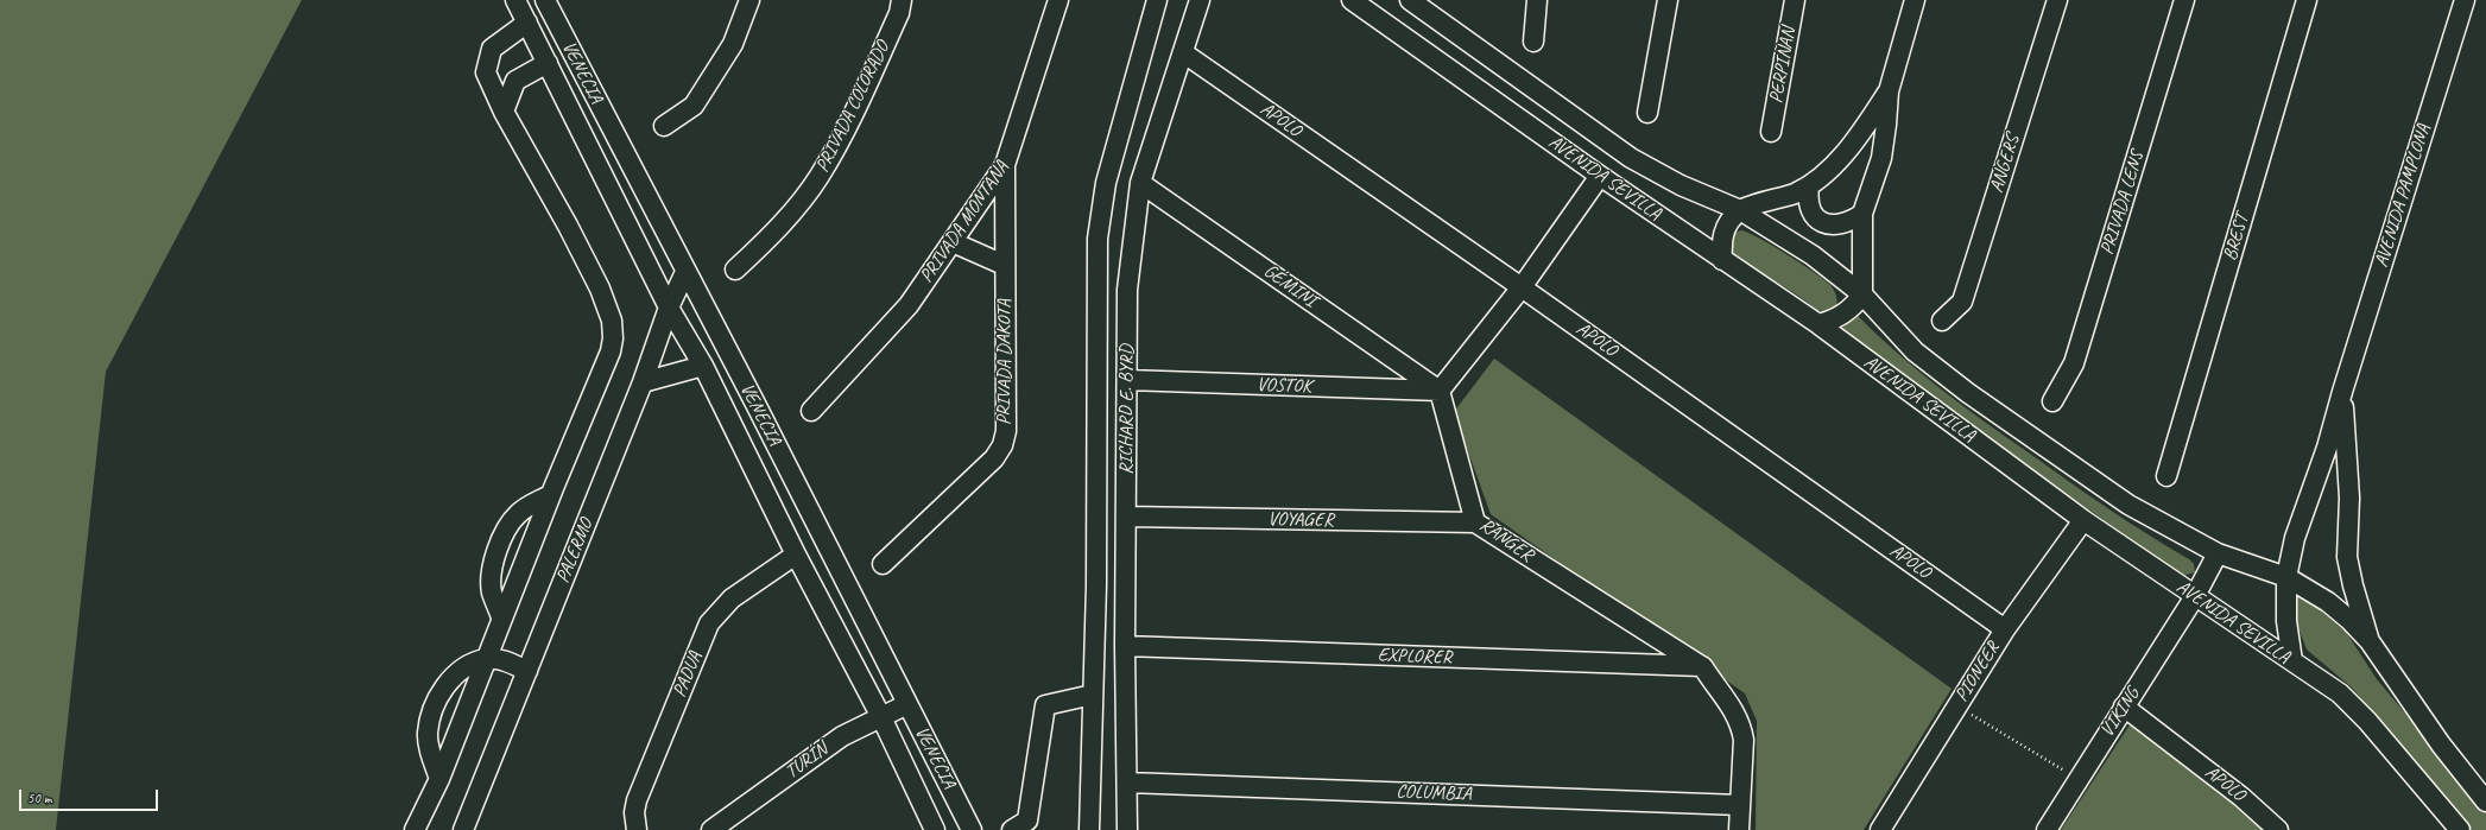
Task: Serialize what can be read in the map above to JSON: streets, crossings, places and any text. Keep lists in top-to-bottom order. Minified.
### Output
{"streets":{"street":["PERPIÑAN","VENECIA","PRIVADA COLORADO","APOLO","ANGERS","AVENIDA SEVILLA","AVENIDA PAMPLONA","PRIVADA LENS","PRIVADA MONTANA","BREST","GÉMINI","PRIVADA DAKOTA","VOSTOK","RICHARD E. BYRD","VOYAGER","RANGER","PALERMO","EXPLORER","PIONEER","PADUA","VIKING","TURÍN","COLUMBIA"]},"crossings":[["VENECIA","PALERMO"],["VENECIA","PADUA"],["VENECIA","TURÍN"],["APOLO","RICHARD E. BYRD"],["APOLO","PIONEER"],["APOLO","VIKING"],["AVENIDA SEVILLA","AVENIDA PAMPLONA"],["AVENIDA SEVILLA","PIONEER"],["AVENIDA SEVILLA","VIKING"],["PRIVADA MONTANA","PRIVADA DAKOTA"],["GÉMINI","VOSTOK"],["GÉMINI","RICHARD E. BYRD"],["GÉMINI","RANGER"],["VOSTOK","RICHARD E. BYRD"],["VOSTOK","RANGER"],["RICHARD E. BYRD","VOYAGER"],["RICHARD E. BYRD","EXPLORER"],["RICHARD E. BYRD","COLUMBIA"],["VOYAGER","RANGER"],["RANGER","EXPLORER"],["RANGER","COLUMBIA"]],"scale_bar":"50 m"}
